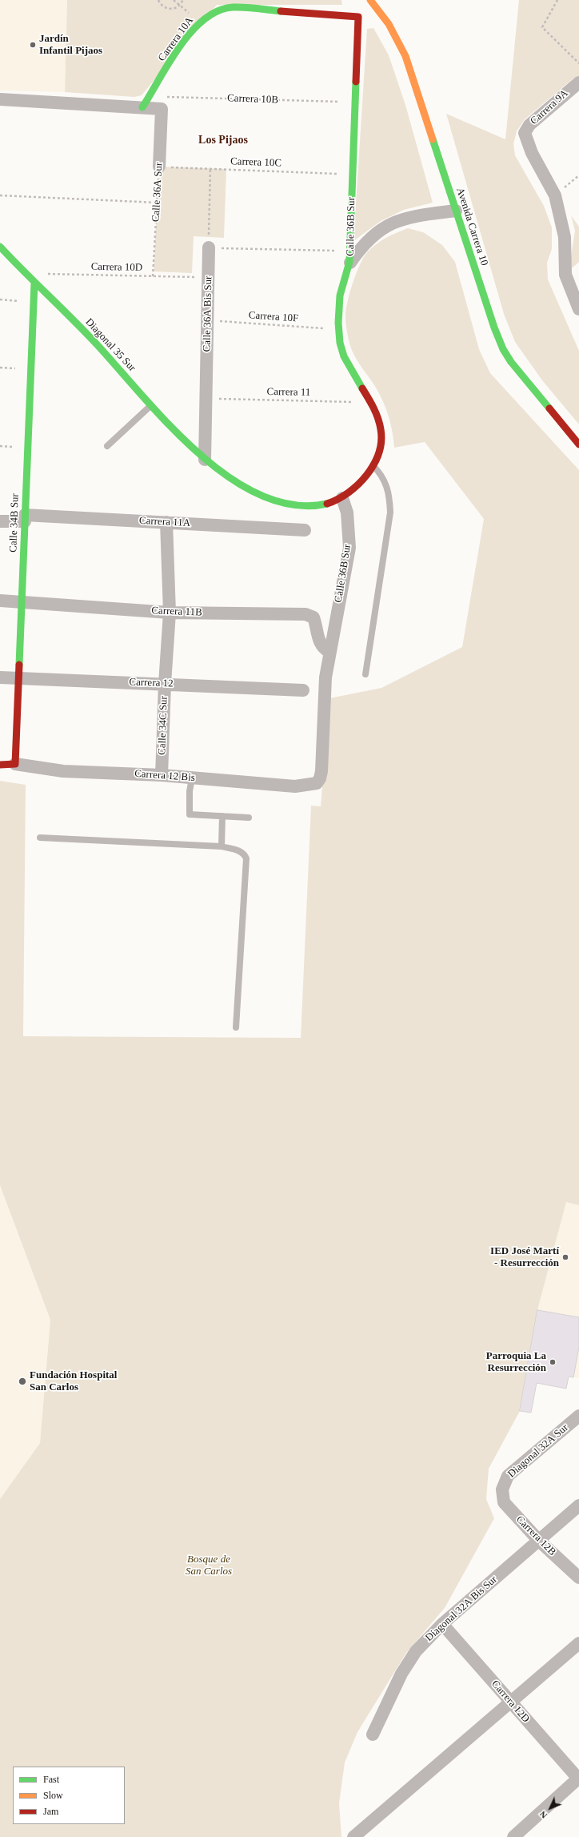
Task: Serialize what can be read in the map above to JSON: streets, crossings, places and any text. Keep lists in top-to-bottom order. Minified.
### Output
{"streets":{"street":["Carrera 10A","Carrera 9A","Calle 36A Sur","Calle 36B Sur","Avenida Carrera 10","Calle 36A Bis Sur","Diagonal 35 Sur","Carrera 11A","Calle 34B Sur","Carrera 11B","Carrera 12","Calle 34C Sur","Carrera 12 Bis","Diagonal 32A Sur","Carrera 12B","Diagonal 32A Bis Sur","Carrera 12D"],"path":["Carrera 10B","Carrera 10C","Carrera 10D","Carrera 10F","Carrera 11"]},"crossings":[["Carrera 10A","Carrera 10B"],["Carrera 10A","Calle 36A Sur"],["Carrera 10A","Calle 36B Sur"],["Carrera 10B","Calle 36B Sur"],["Carrera 10C","Calle 36A Sur"],["Carrera 10C","Calle 36B Sur"],["Calle 36A Sur","Carrera 10D"],["Calle 36B Sur","Carrera 10F"],["Calle 36B Sur","Diagonal 35 Sur"],["Calle 36B Sur","Carrera 11"],["Calle 36B Sur","Carrera 11B"],["Calle 36B Sur","Carrera 12 Bis"],["Carrera 10D","Calle 36A Bis Sur"],["Carrera 10D","Diagonal 35 Sur"],["Calle 36A Bis Sur","Carrera 10F"],["Calle 36A Bis Sur","Diagonal 35 Sur"],["Calle 36A Bis Sur","Carrera 11"],["Diagonal 35 Sur","Calle 34B Sur"],["Carrera 11A","Calle 34B Sur"],["Carrera 11A","Calle 34C Sur"],["Calle 34B Sur","Carrera 11B"],["Calle 34B Sur","Carrera 12"],["Calle 34B Sur","Carrera 12 Bis"],["Carrera 11B","Calle 34C Sur"],["Carrera 12","Calle 34C Sur"],["Calle 34C Sur","Carrera 12 Bis"],["Diagonal 32A Sur","Carrera 12B"],["Carrera 12B","Diagonal 32A Bis Sur"],["Diagonal 32A Bis Sur","Carrera 12D"]],"districts":["Los Pijaos"],"parks":["Bosque de San Carlos"],"places":["Jardín Infantil Pijaos","IED José Martí - Resurrección","Parroquia La Resurrección","Fundación Hospital San Carlos"],"legend":["Fast","Slow","Jam"],"north":"bottom left"}
